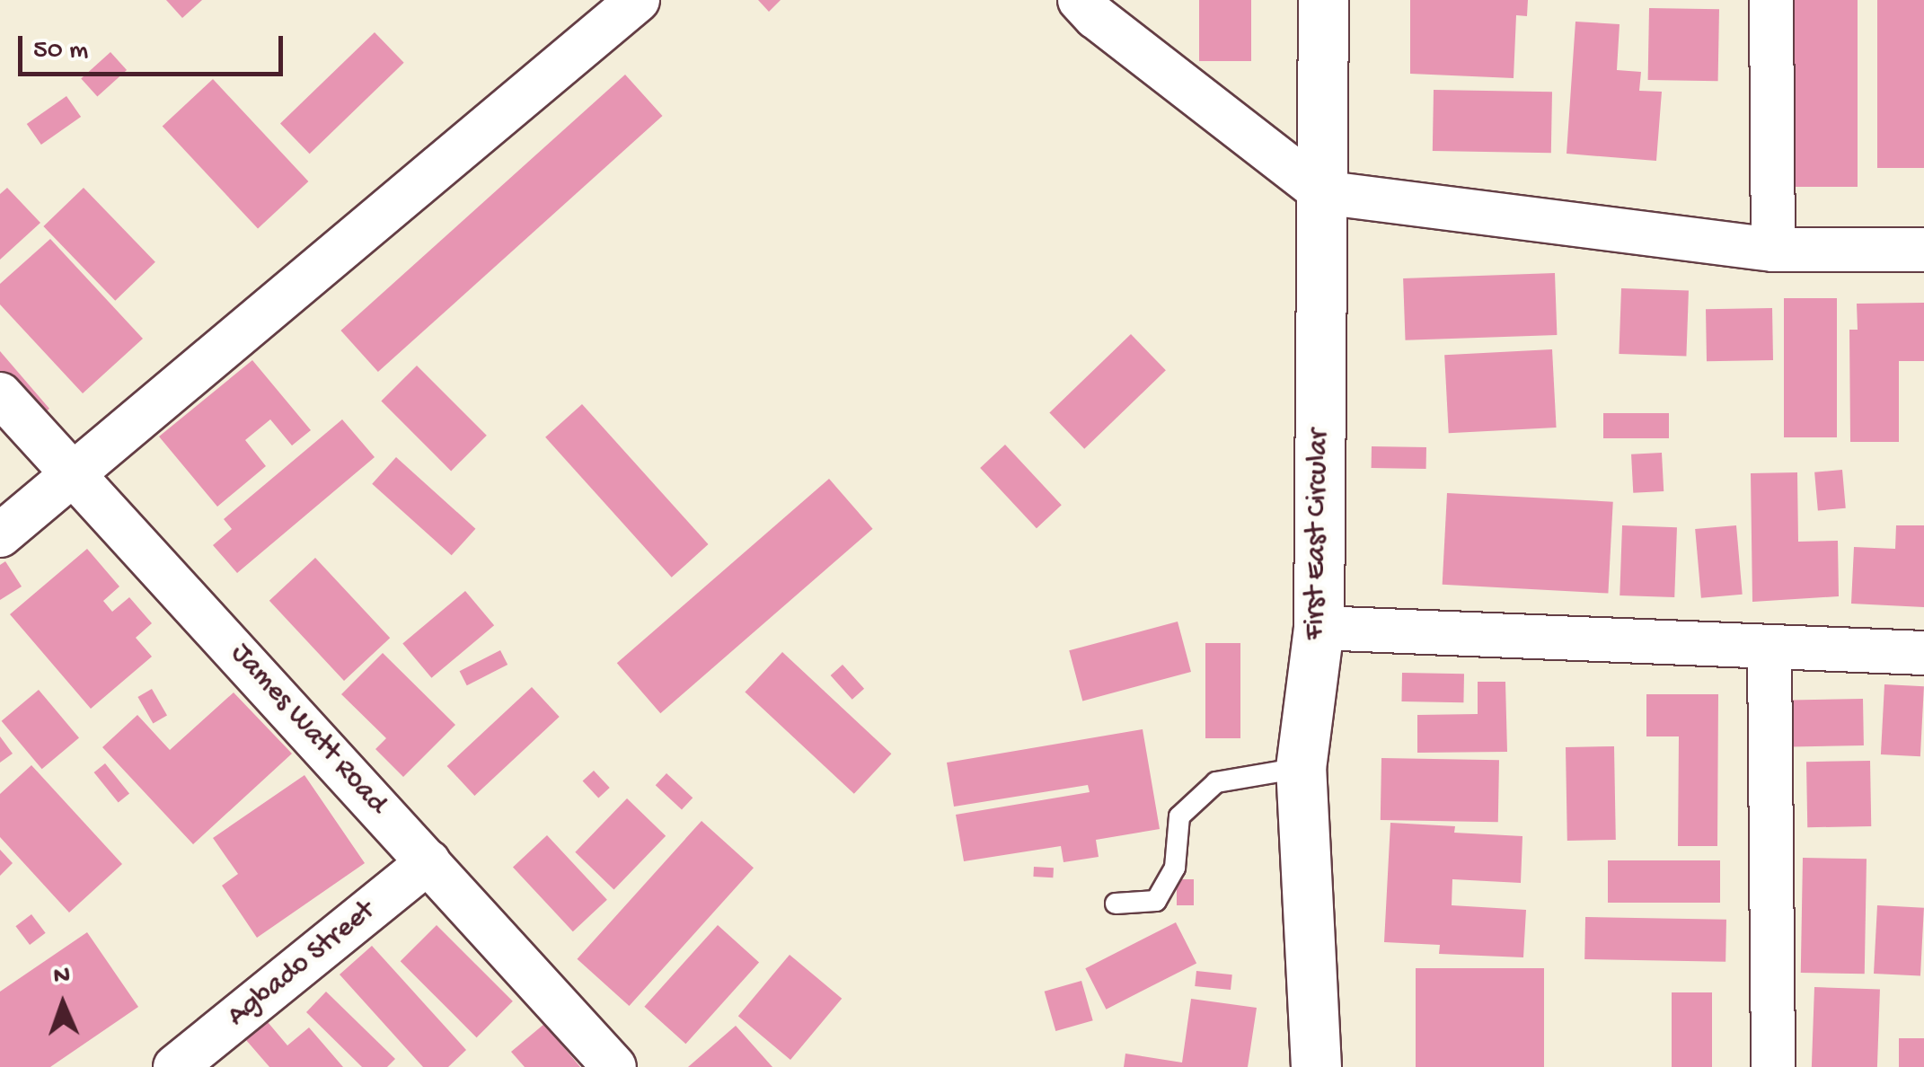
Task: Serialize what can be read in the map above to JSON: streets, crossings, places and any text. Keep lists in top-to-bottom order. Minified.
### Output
{"streets":{"street":["First East Circular","James Watt Road","Agbado Street"]},"crossings":[["James Watt Road","Agbado Street"]],"scale_bar":"50 m","north":"top"}
